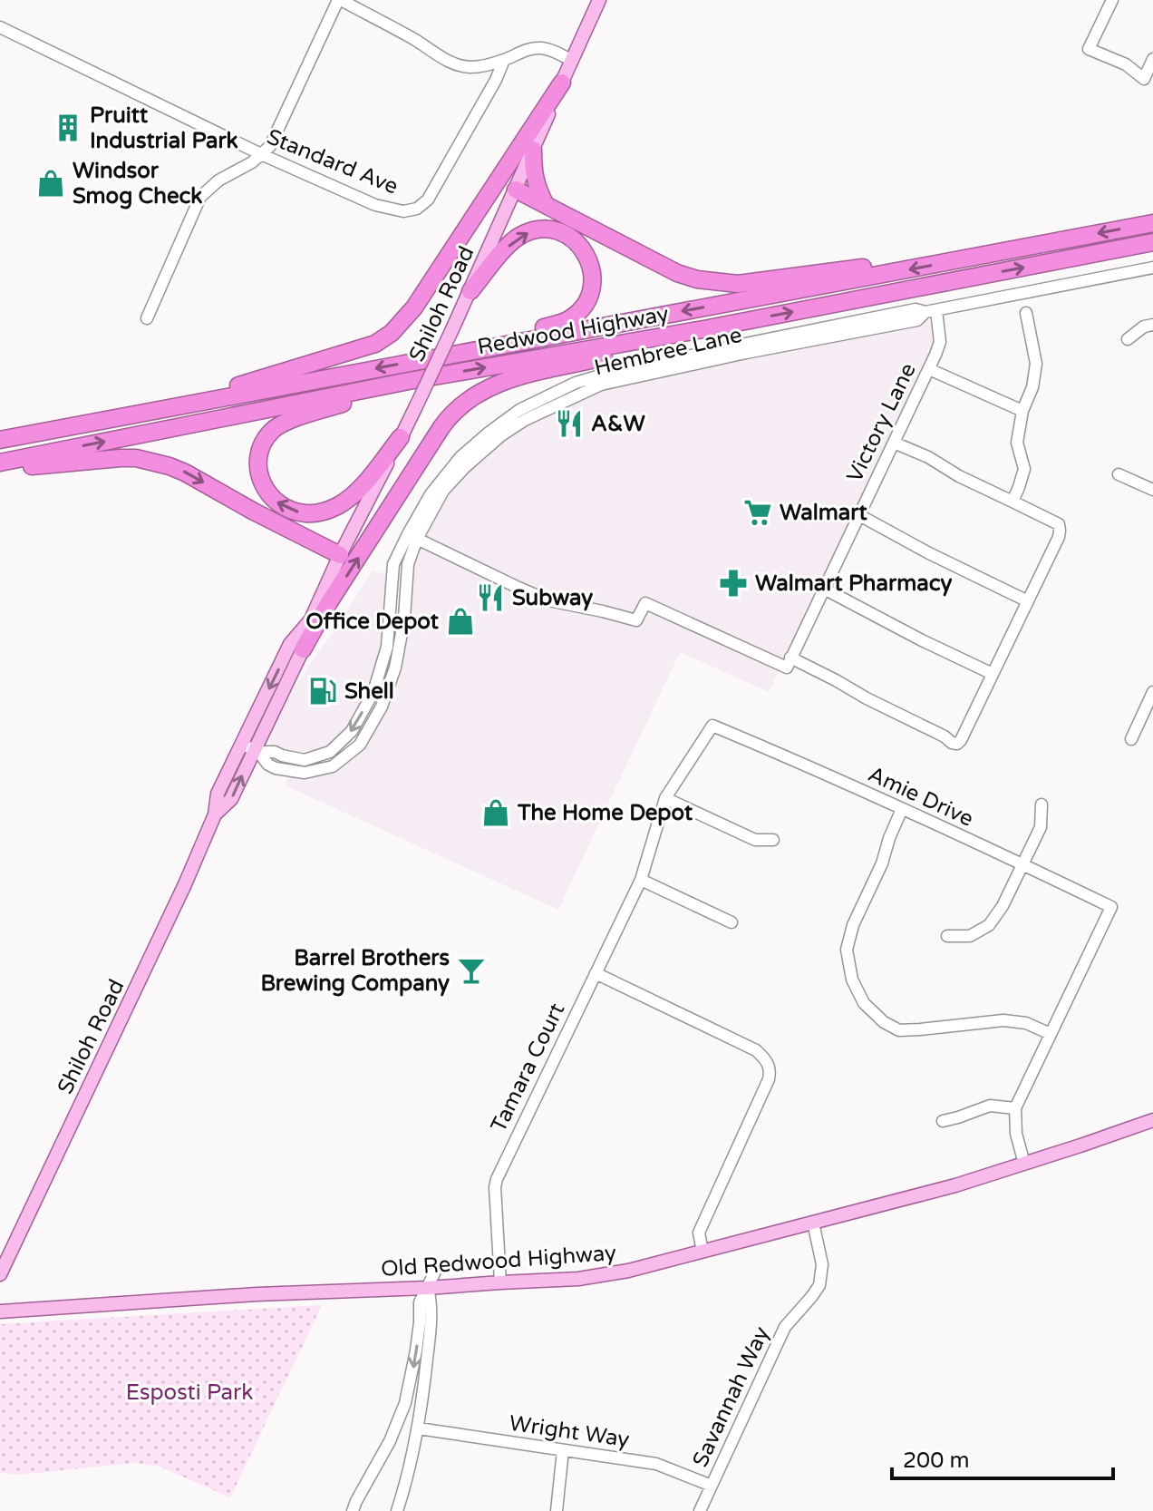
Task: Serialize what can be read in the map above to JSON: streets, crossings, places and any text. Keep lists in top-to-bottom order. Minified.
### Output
{"streets":{"highway":["Redwood Highway"],"main road":["Shiloh Road","Old Redwood Highway"],"street":["Standard Ave","Hembree Lane","Victory Lane","Amie Drive","Tamara Court","Savannah Way","Wright Way"]},"crossings":[["Shiloh Road","Hembree Lane"],["Hembree Lane","Victory Lane"],["Amie Drive","Tamara Court"],["Tamara Court","Old Redwood Highway"],["Old Redwood Highway","Savannah Way"],["Savannah Way","Wright Way"]],"parks":["Esposti Park"],"places":{"building":["Pruitt Industrial Park"],"shop":["Windsor Smog Check","Office Depot","The Home Depot"],"restaurant":["A&W","Subway"],"supermarket":["Walmart"],"pharmacy":["Walmart Pharmacy"],"fuel station":["Shell"],"bar":["Barrel Brothers Brewing Company"]},"scale_bar":"200 m"}
